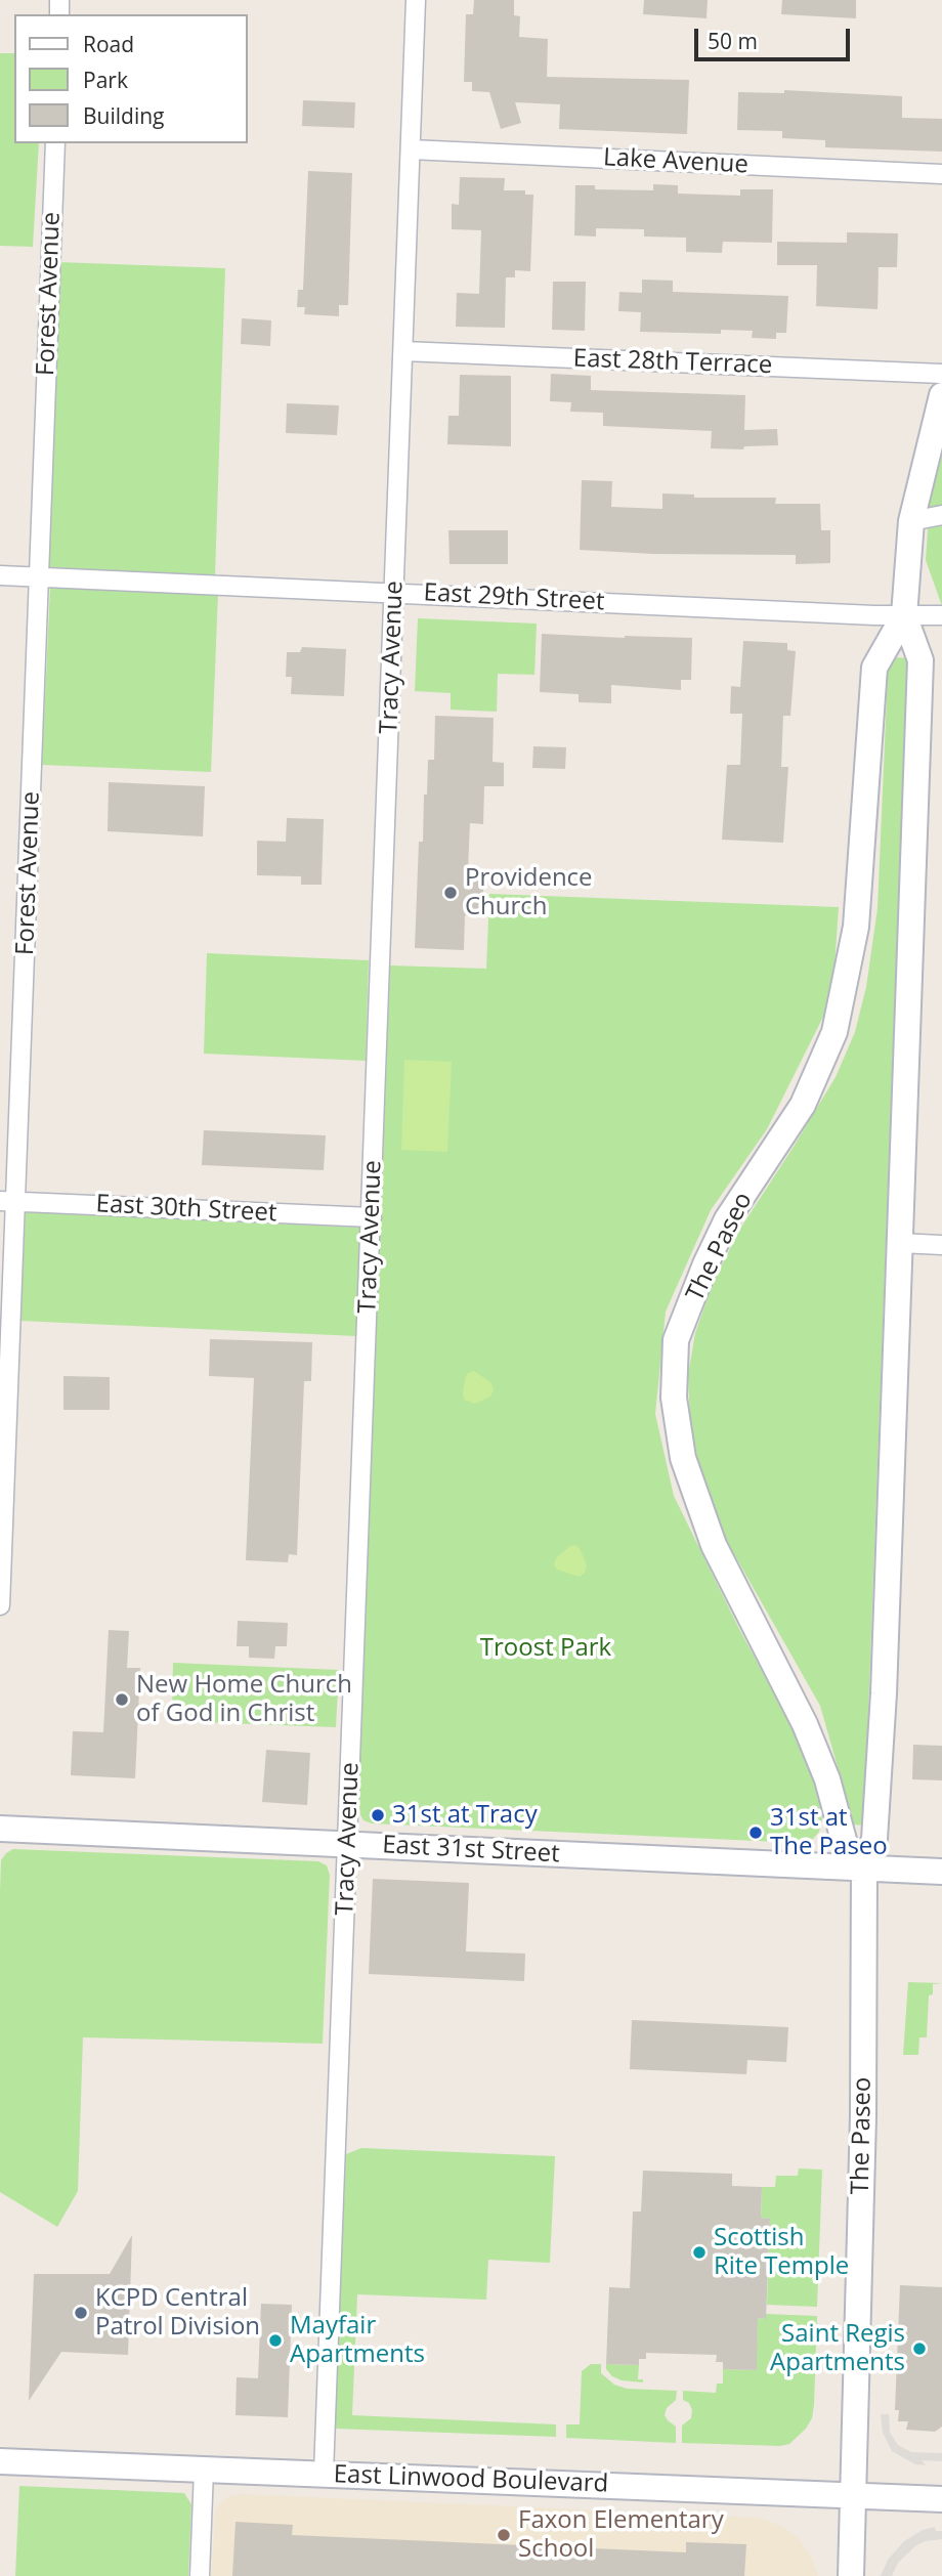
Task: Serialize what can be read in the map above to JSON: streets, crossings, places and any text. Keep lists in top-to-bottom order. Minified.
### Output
{"streets":{"main road":["The Paseo","East 31st Street","East Linwood Boulevard"],"street":["Lake Avenue","Forest Avenue","East 28th Terrace","East 29th Street","Tracy Avenue","East 30th Street"]},"crossings":[["Lake Avenue","Tracy Avenue"],["Forest Avenue","East 29th Street"],["Forest Avenue","East 30th Street"],["East 28th Terrace","Tracy Avenue"],["East 29th Street","Tracy Avenue"],["East 29th Street","The Paseo"],["Tracy Avenue","East 30th Street"],["Tracy Avenue","East 31st Street"],["Tracy Avenue","East Linwood Boulevard"],["The Paseo","East 31st Street"],["The Paseo","East Linwood Boulevard"]],"parks":["Troost Park"],"places":["Providence Church","New Home Church of God in Christ","31st at Tracy","31st at The Paseo","Scottish Rite Temple","KCPD Central Patrol Division","Mayfair Apartments","Saint Regis Apartments","Faxon Elementary School"],"legend":["Road","Park","Building"],"scale_bar":"50 m"}
